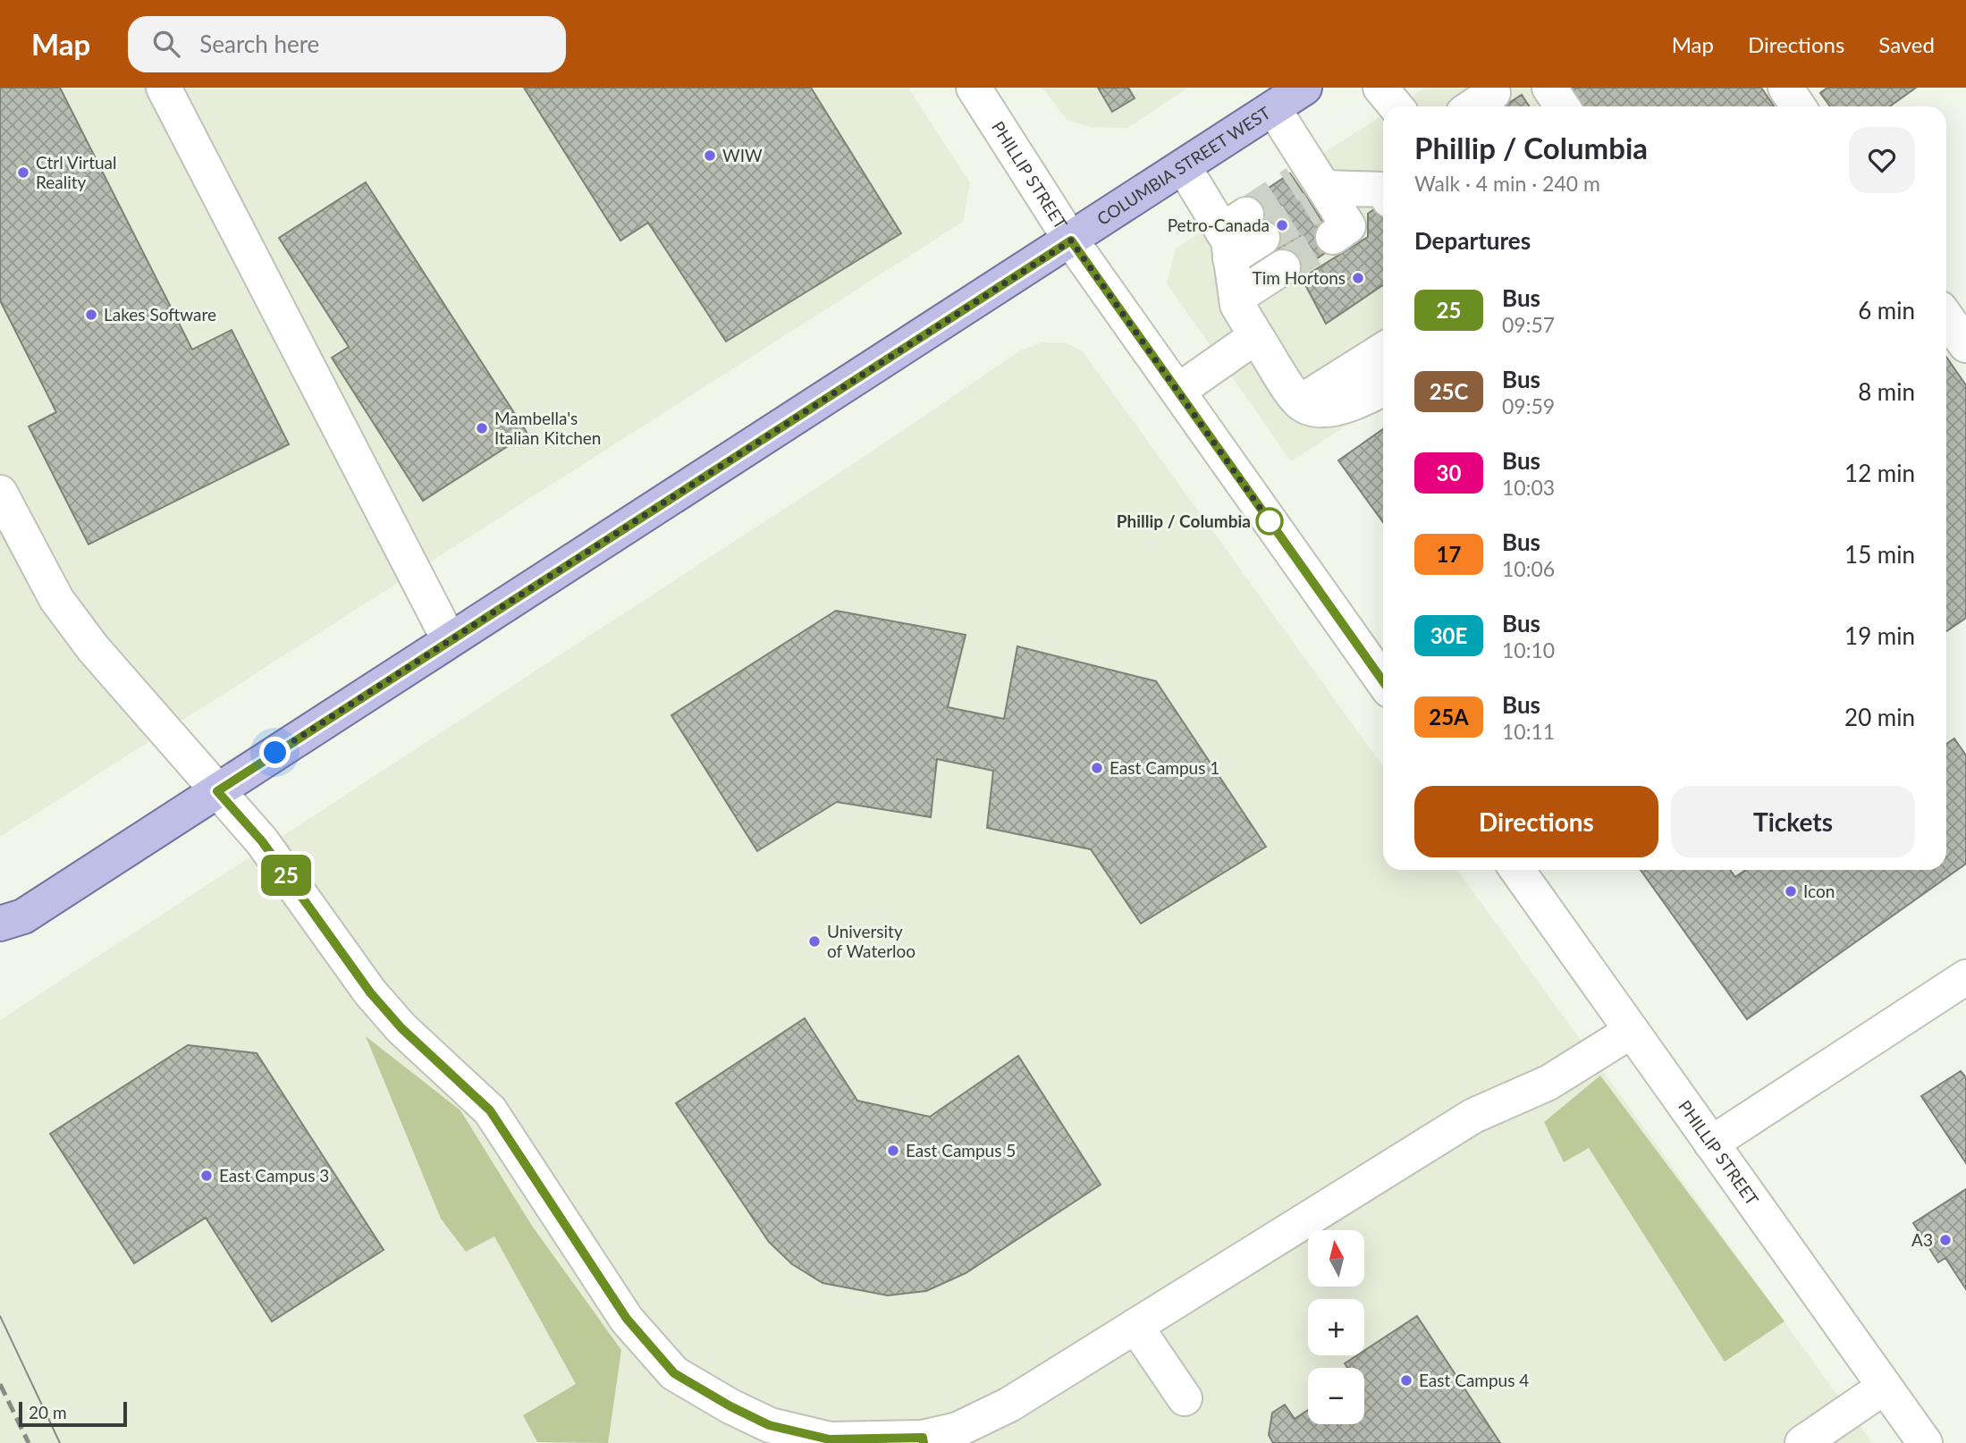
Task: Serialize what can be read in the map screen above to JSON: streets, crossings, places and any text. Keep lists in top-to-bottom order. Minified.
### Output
{"streets":{"main road":["COLUMBIA STREET WEST"],"street":["PHILLIP STREET"]},"crossings":[["COLUMBIA STREET WEST","PHILLIP STREET"]],"places":["WIW","Ctrl Virtual Reality","Petro-Canada","Tim Hortons","Lakes Software","Mambella's Italian Kitchen","Phillip / Columbia","East Campus 1","Icon","University of Waterloo","East Campus 5","East Campus 3","A3","East Campus 4"],"lines":["bus line 25"],"scale_bar":"20 m","north":"top","page":{"header":"Map","search":"Search here","nav":["Map","Directions","Saved"],"on_map":"25","heading":[["Phillip / Columbia","Walk · 4 min · 240 m"],"Departures"],"list":[{"mark":"25","name":"Bus","note":"09:57","value":"6 min"},{"mark":"25C","name":"Bus","note":"09:59","value":"8 min"},{"mark":"30","name":"Bus","note":"10:03","value":"12 min"},{"mark":"17","name":"Bus","note":"10:06","value":"15 min"},{"mark":"30E","name":"Bus","note":"10:10","value":"19 min"},{"mark":"25A","name":"Bus","note":"10:11","value":"20 min"}],"buttons":["Directions","Tickets"],"map_buttons":["+","−"],"scale":"20 m"}}
